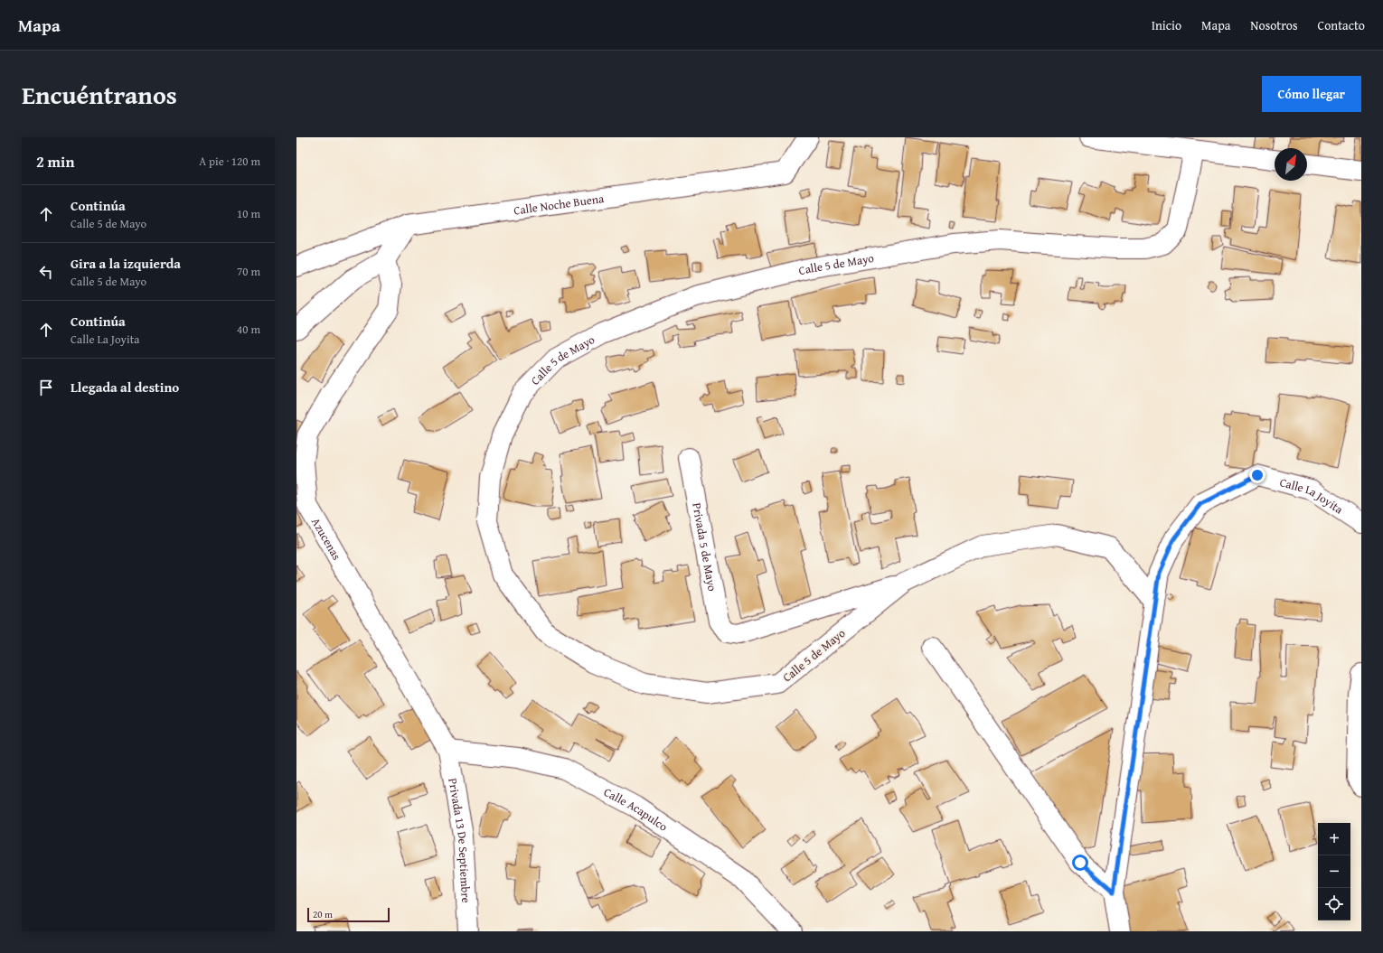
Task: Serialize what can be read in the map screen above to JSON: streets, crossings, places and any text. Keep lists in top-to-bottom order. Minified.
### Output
{"streets":{"street":["Calle Noche Buena","Calle 5 de Mayo","Calle La Joyita","Azucenas","Privada 5 de Mayo","Calle Acapulco","Privada 13 De Septiembre"]},"crossings":[["Calle 5 de Mayo","Calle La Joyita"],["Calle 5 de Mayo","Privada 5 de Mayo"],["Azucenas","Calle Acapulco"],["Azucenas","Privada 13 De Septiembre"],["Calle Acapulco","Privada 13 De Septiembre"]],"scale_bar":"20 m","north":"top right","page":{"header":"Mapa","nav":["Inicio","Mapa","Nosotros","Contacto"],"title":"Encuéntranos","buttons":"Cómo llegar","heading":["2 min","A pie · 120 m"],"list":[["Continúa","Calle 5 de Mayo","10 m"],["Gira a la izquierda","Calle 5 de Mayo","70 m"],["Continúa","Calle La Joyita","40 m"],"Llegada al destino"],"map_buttons":["+","−"],"scale":"20 m"}}
